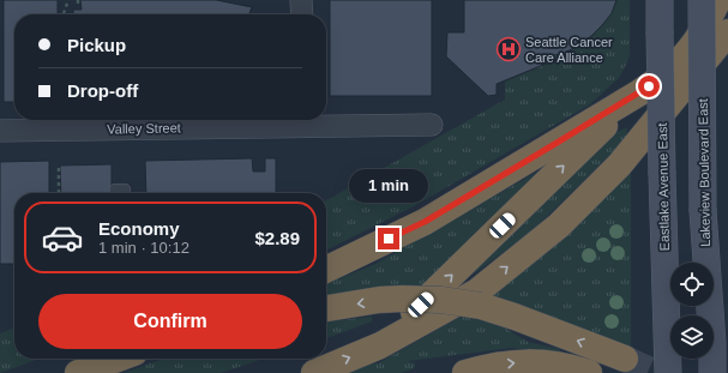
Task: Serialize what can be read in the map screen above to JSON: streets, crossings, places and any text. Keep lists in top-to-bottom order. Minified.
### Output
{"streets":{"main road":["Lakeview Boulevard East","Eastlake Avenue East"],"street":["Valley Street"]},"places":{"hospital":["Seattle Cancer Care Alliance"]},"page":{"banner":["Pickup","Drop-off"],"bubble":"1 min","list":[{"name":"Economy","note":"1 min · 10:12","value":"$2.89"}],"buttons":"Confirm"}}
